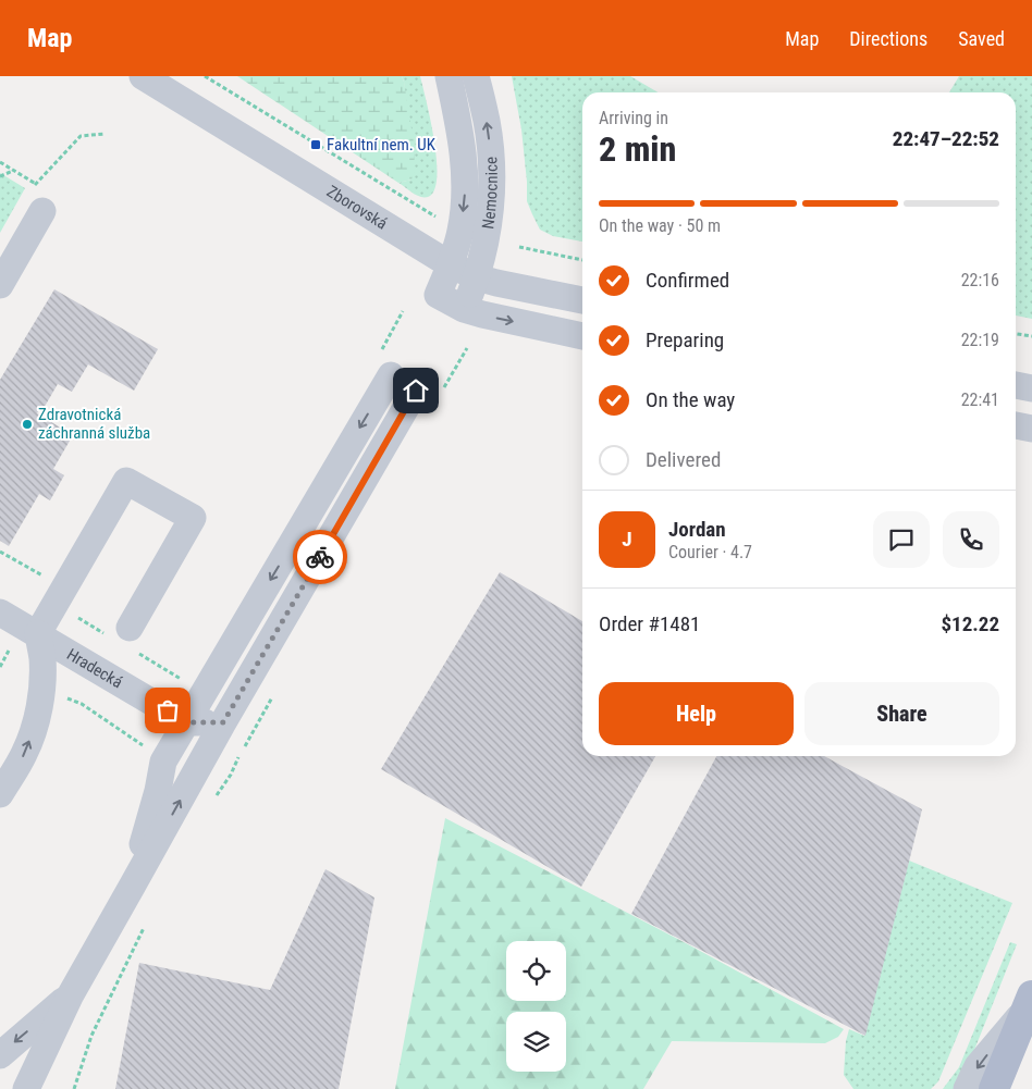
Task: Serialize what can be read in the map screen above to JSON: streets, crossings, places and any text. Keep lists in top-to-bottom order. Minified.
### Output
{"streets":{"street":["Nemocnice","Zborovská","Hradecká"]},"crossings":[["Nemocnice","Zborovská"]],"places":{"transit":["Fakultní nem. UK"],"other":["Zdravotnická záchranná služba"]},"page":{"header":"Map","nav":["Map","Directions","Saved"],"heading":["2 min","Arriving in","22:47–22:52"],"panel":["Jordan","Courier · 4.7","Order #1481","$12.22"],"bar":"On the way · 50 m","list":[["Confirmed","22:16"],["Preparing","22:19"],["On the way","22:41"],"Delivered"],"round":"J","buttons":["Help","Share"]}}
